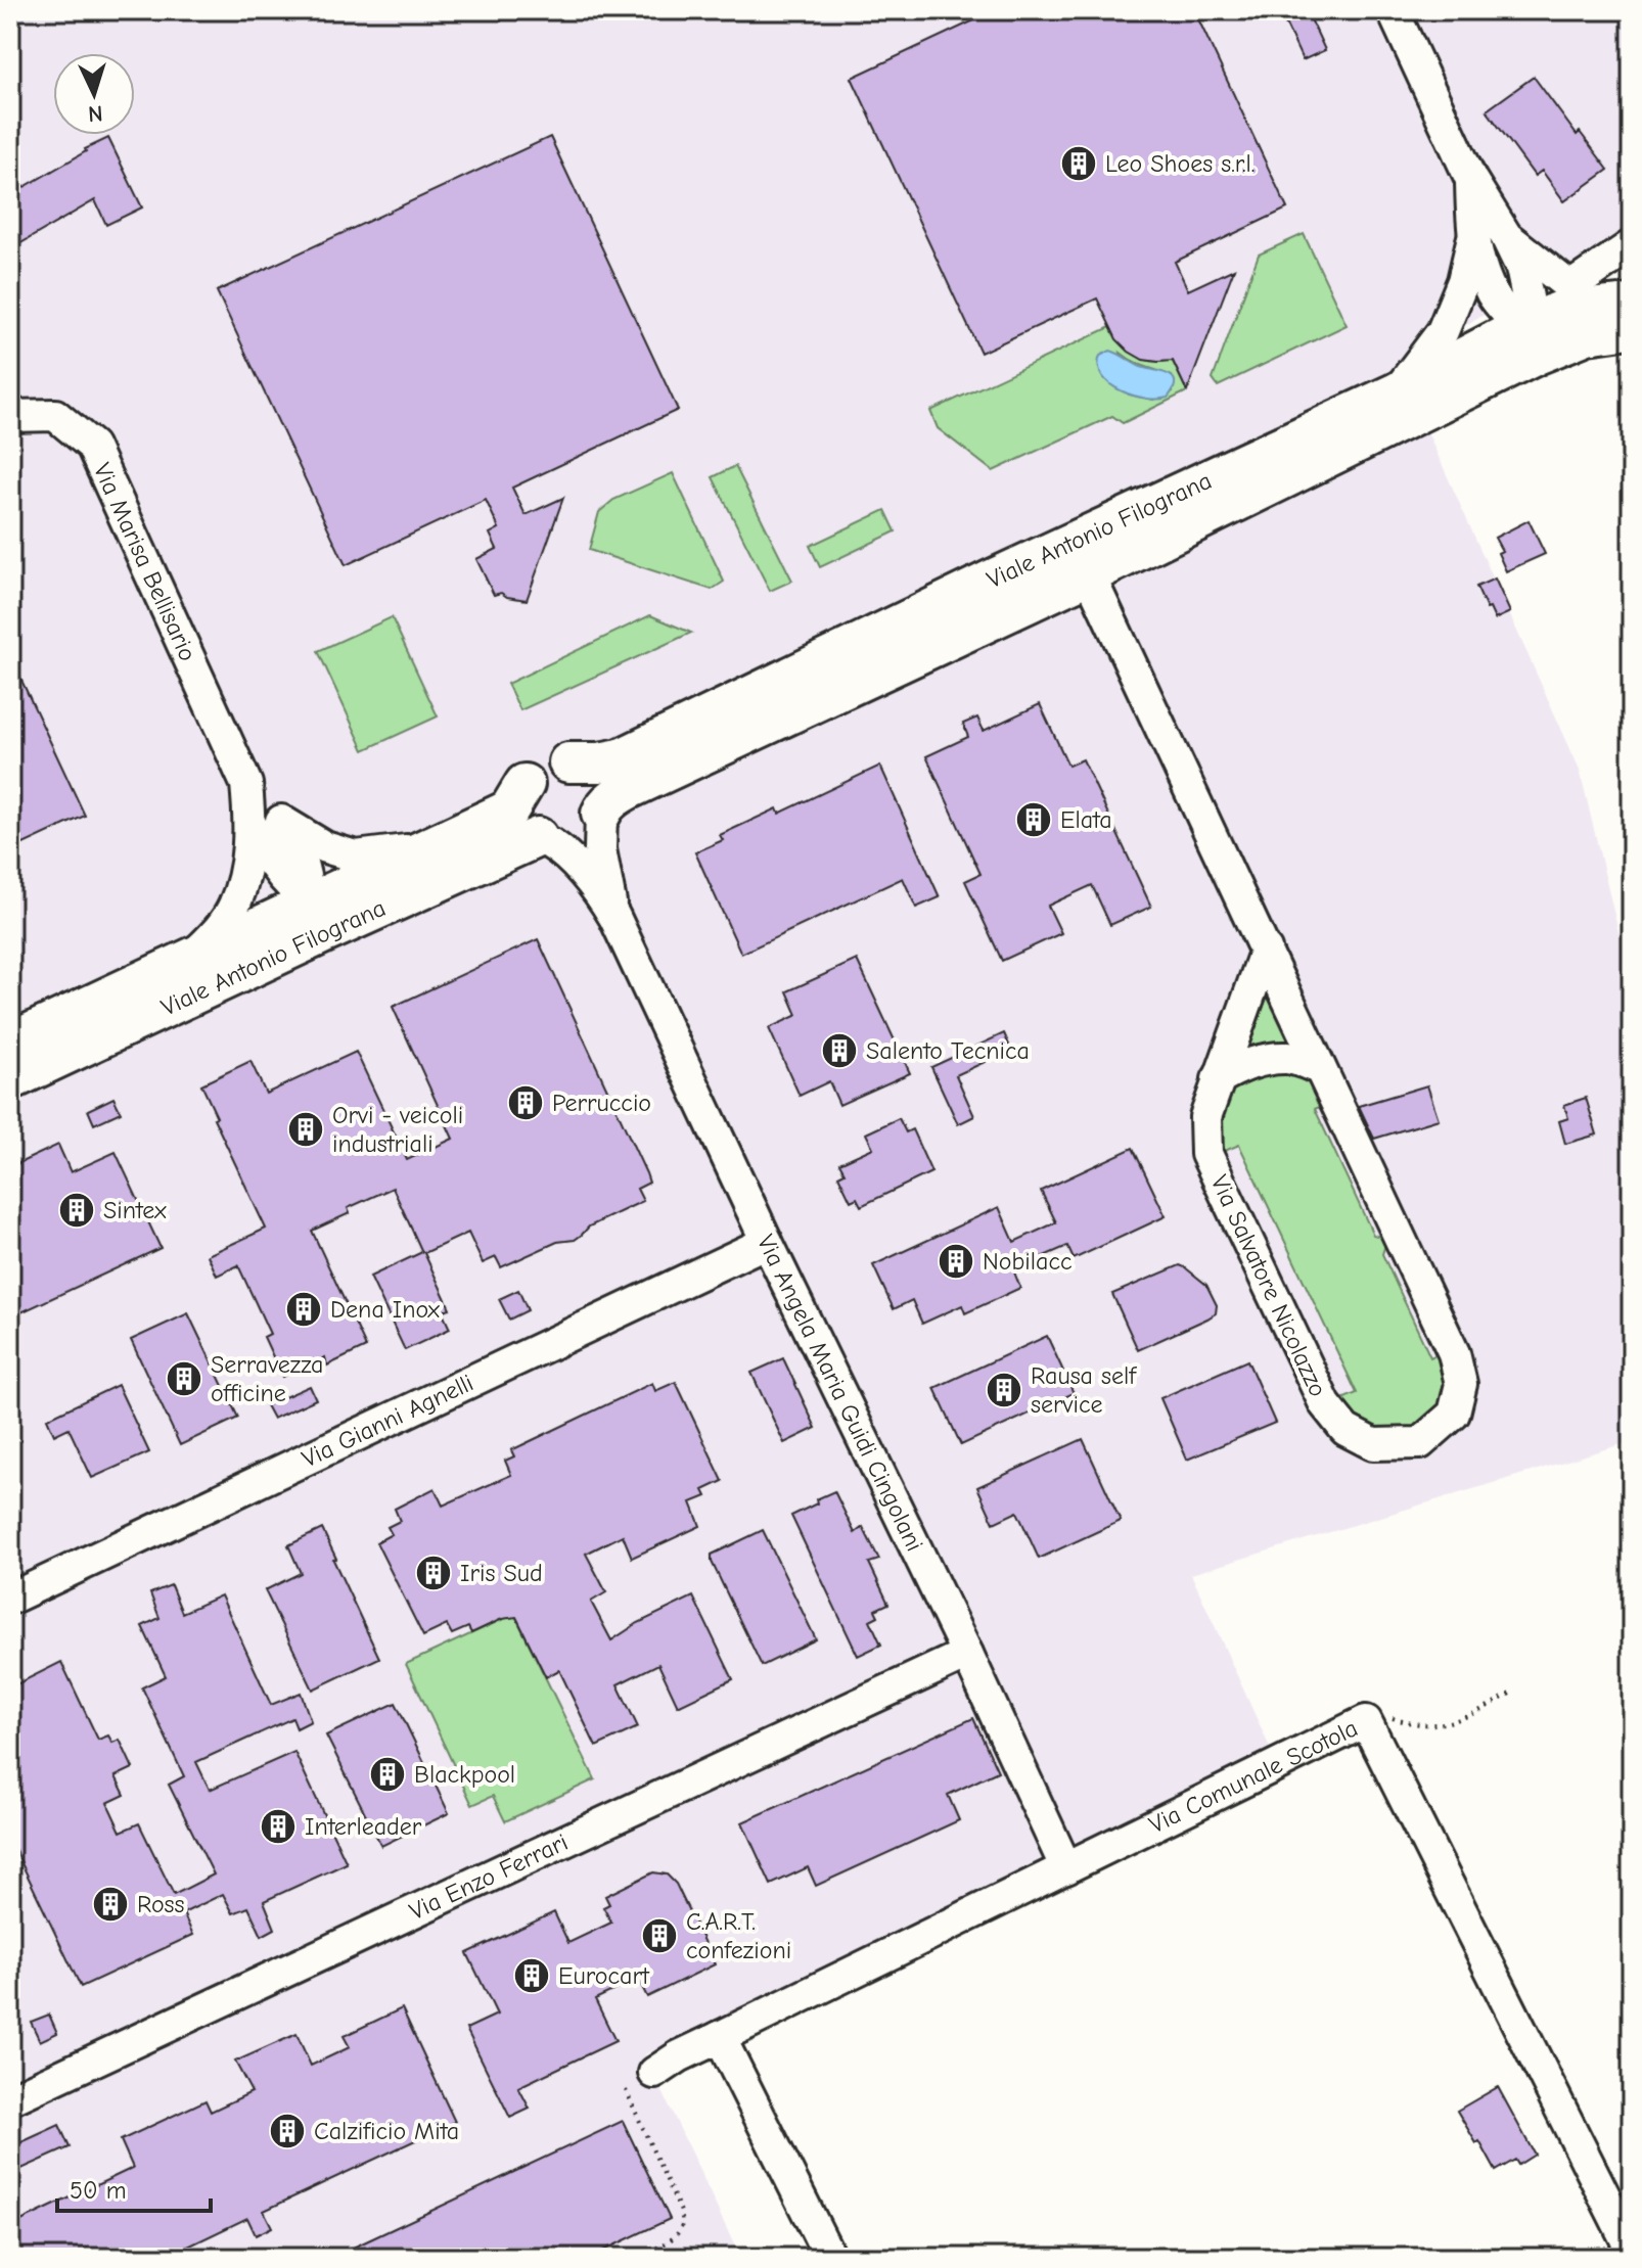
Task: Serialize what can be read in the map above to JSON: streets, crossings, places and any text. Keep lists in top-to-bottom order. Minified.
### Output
{"streets":{"main road":["Viale Antonio Filograna"],"street":["Via Marisa Bellisario","Via Salvatore Nicolazzo","Via Angela Maria Guidi Cingolani","Via Gianni Agnelli","Via Comunale Scotola","Via Enzo Ferrari"]},"crossings":[["Viale Antonio Filograna","Via Marisa Bellisario"],["Viale Antonio Filograna","Via Salvatore Nicolazzo"],["Via Angela Maria Guidi Cingolani","Via Gianni Agnelli"],["Via Angela Maria Guidi Cingolani","Via Comunale Scotola"],["Via Angela Maria Guidi Cingolani","Via Enzo Ferrari"]],"places":{"building":["Leo Shoes s.r.l.","Elata","Salento Tecnica","Perruccio","Orvi - veicoli industriali","Sintex","Nobilacc","Dena Inox","Serravezza officine","Rausa self service","Iris Sud","Blackpool","Interleader","Ross","C.A.R.T. confezioni","Eurocart","Calzificio Mita"]},"scale_bar":"50 m","north":"bottom"}
